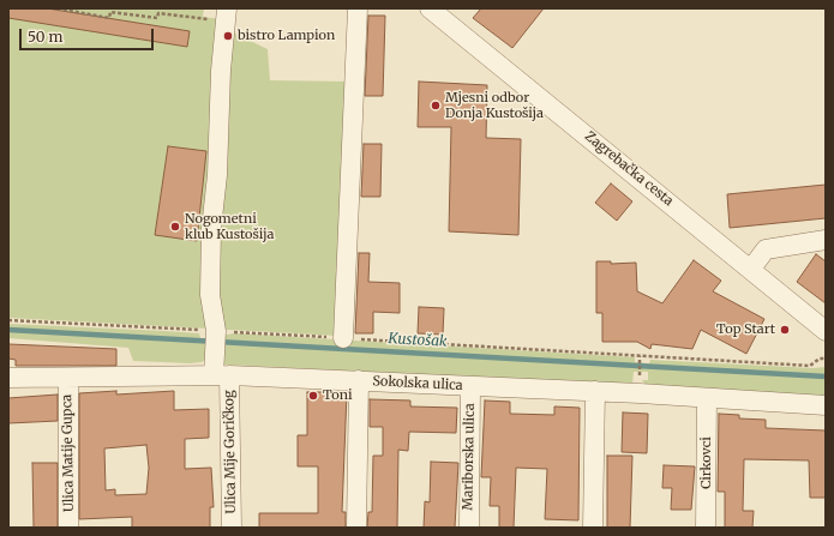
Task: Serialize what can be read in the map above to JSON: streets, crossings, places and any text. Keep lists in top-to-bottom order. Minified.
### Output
{"streets":{"street":["Zagrebačka cesta","Sokolska ulica","Ulica Mije Goričkog","Ulica Matije Gupca","Mariborska ulica","Cirkovci"]},"crossings":[["Sokolska ulica","Ulica Mije Goričkog"],["Sokolska ulica","Ulica Matije Gupca"],["Sokolska ulica","Mariborska ulica"],["Sokolska ulica","Cirkovci"]],"water":["Kustošak"],"places":["bistro Lampion","Mjesni odbor Donja Kustošija","Nogometni klub Kustošija","Top Start","Toni"],"scale_bar":"50 m"}
